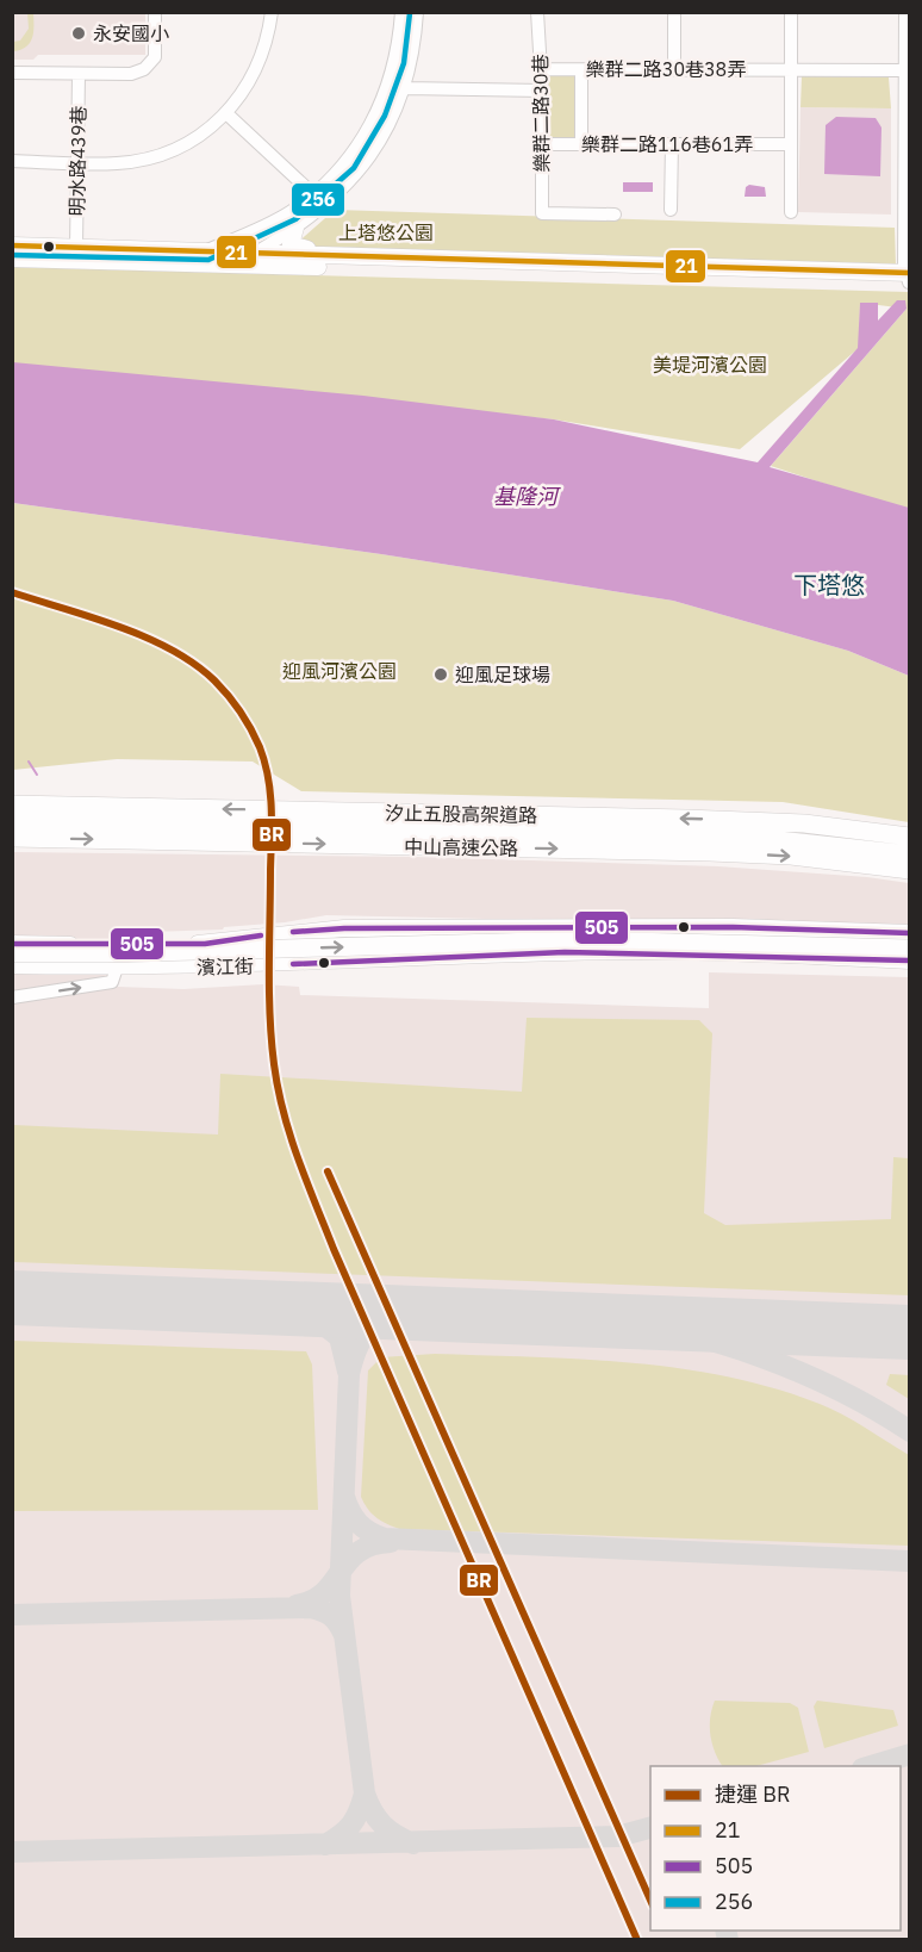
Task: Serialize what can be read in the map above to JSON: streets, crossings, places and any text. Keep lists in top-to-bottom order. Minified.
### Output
{"streets":{"highway":["汐止五股高架道路","中山高速公路"],"main road":["濱江街"],"street":["樂群二路30巷38弄","樂群二路30巷","樂群二路116巷61弄","明水路439巷"]},"crossings":[["樂群二路30巷38弄","樂群二路30巷"],["樂群二路30巷","樂群二路116巷61弄"]],"districts":["下塔悠"],"water":["基隆河"],"parks":["上塔悠公園","美堤河濱公園","迎風河濱公園"],"places":["永安國小","迎風足球場"],"lines":["transit line 256","transit line 21","metro line BR","transit line 505"],"legend":["捷運 BR","21","505","256"]}
